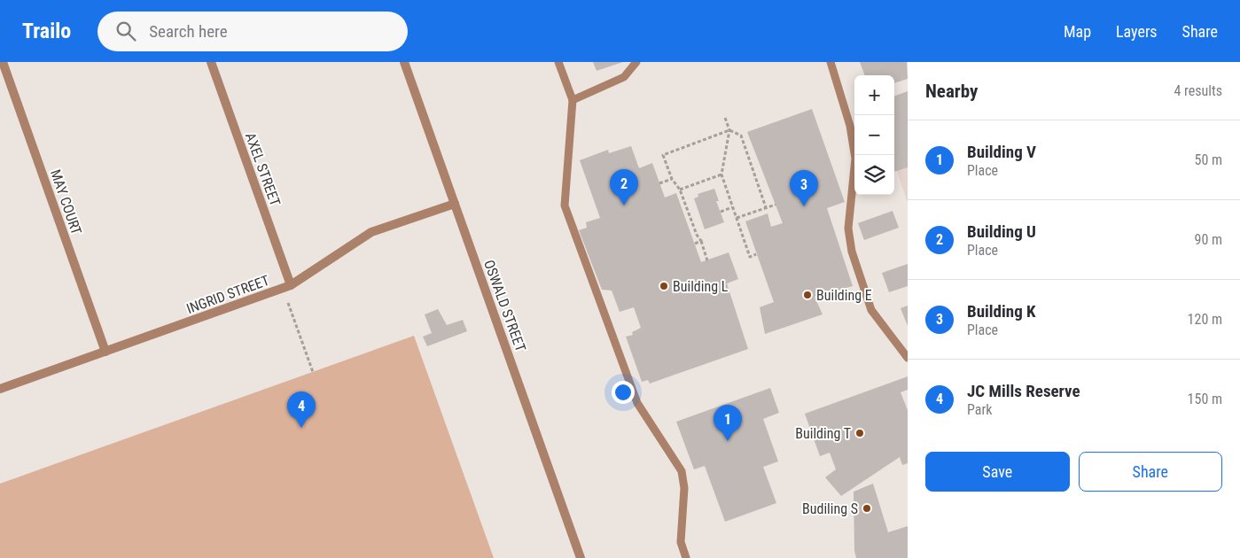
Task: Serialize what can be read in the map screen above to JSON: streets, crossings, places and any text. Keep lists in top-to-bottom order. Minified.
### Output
{"streets":{"street":["AXEL STREET","MAY COURT","INGRID STREET","OSWALD STREET"]},"crossings":[["AXEL STREET","INGRID STREET"],["MAY COURT","INGRID STREET"],["INGRID STREET","OSWALD STREET"]],"places":["Building L","Building E","Building T","Budiling S"],"page":{"header":"Trailo","search":"Search here","nav":["Map","Layers","Share"],"heading":["Nearby","4 results"],"map_buttons":["+","−"],"list":[{"mark":"1","name":"Building V","note":"Place","value":"50 m"},{"mark":"2","name":"Building U","note":"Place","value":"90 m"},{"mark":"3","name":"Building K","note":"Place","value":"120 m"},{"mark":"4","name":"JC Mills Reserve","note":"Park","value":"150 m"}],"pins":["2","3","4","1"],"buttons":["Save","Share"]}}
